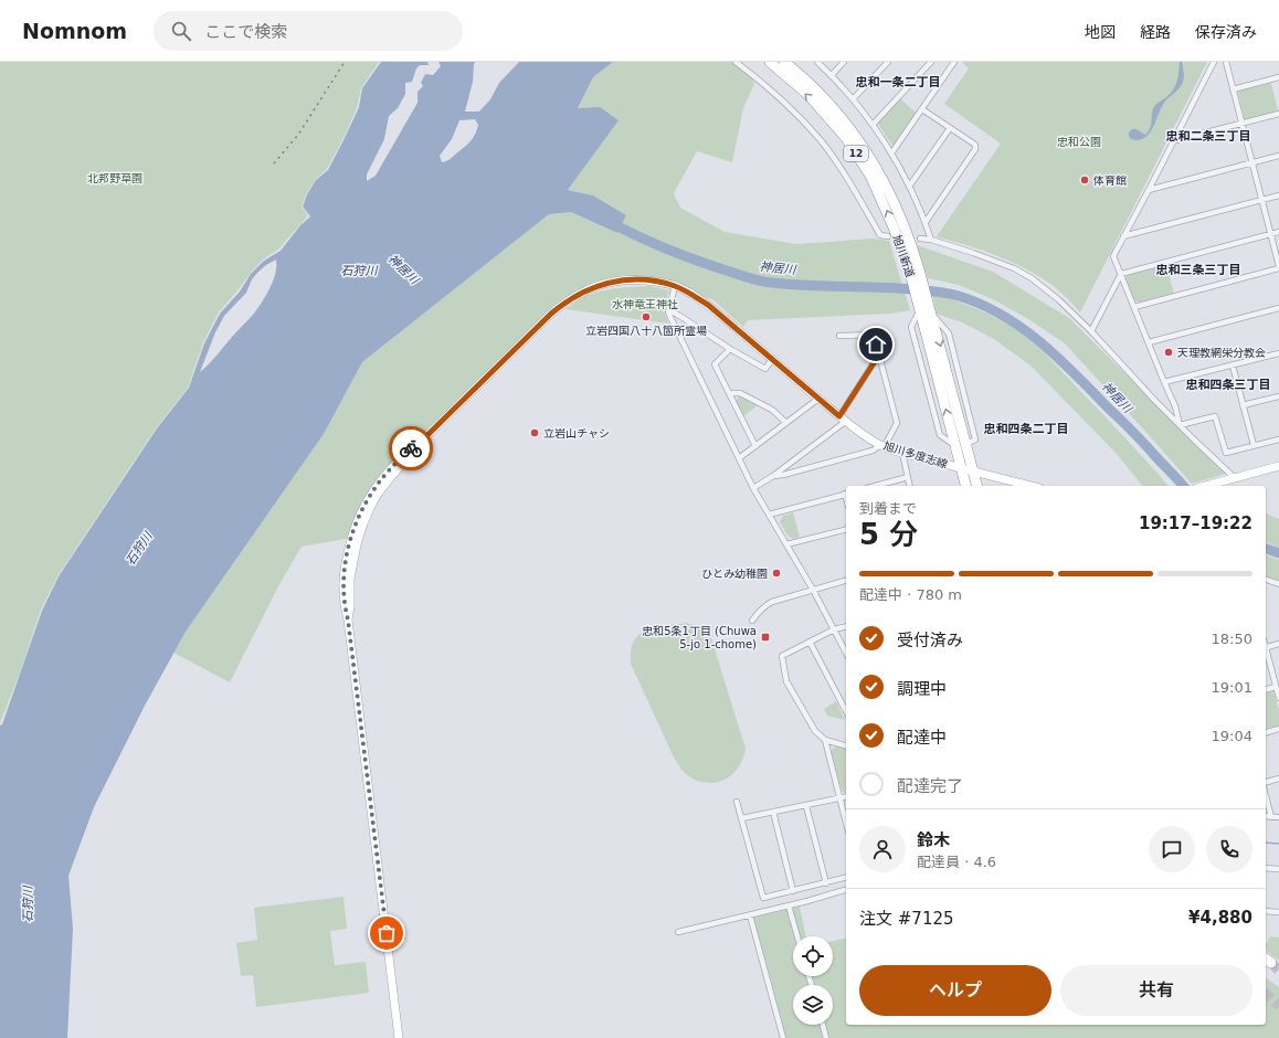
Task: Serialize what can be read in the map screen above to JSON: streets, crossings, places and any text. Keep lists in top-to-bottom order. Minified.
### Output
{"streets":{"highway":["12","旭川新道"],"main road":["旭川多度志線"]},"crossings":[["旭川新道","旭川多度志線"]],"districts":["忠和一条二丁目","忠和二条三丁目","忠和三条三丁目","忠和四条三丁目","忠和四条二丁目"],"water":["神居川","石狩川"],"parks":["忠和公園","北邦野草園","水神竜王神社"],"places":{"other":["体育館","立岩四国八十八箇所霊場","天理教網栄分教会","立岩山チャシ","ひとみ幼稚園"],"transit":["忠和5条1丁目 (Chuwa 5-jo 1-chome)"]},"page":{"header":"Nomnom","search":"ここで検索","nav":["地図","経路","保存済み"],"heading":["5 分","到着まで","19:17–19:22"],"panel":["鈴木","配達員 · 4.6","注文 #7125","¥4,880"],"bar":"配達中 · 780 m","list":[["受付済み","18:50"],["調理中","19:01"],["配達中","19:04"],"配達完了"],"buttons":["ヘルプ","共有"]}}
